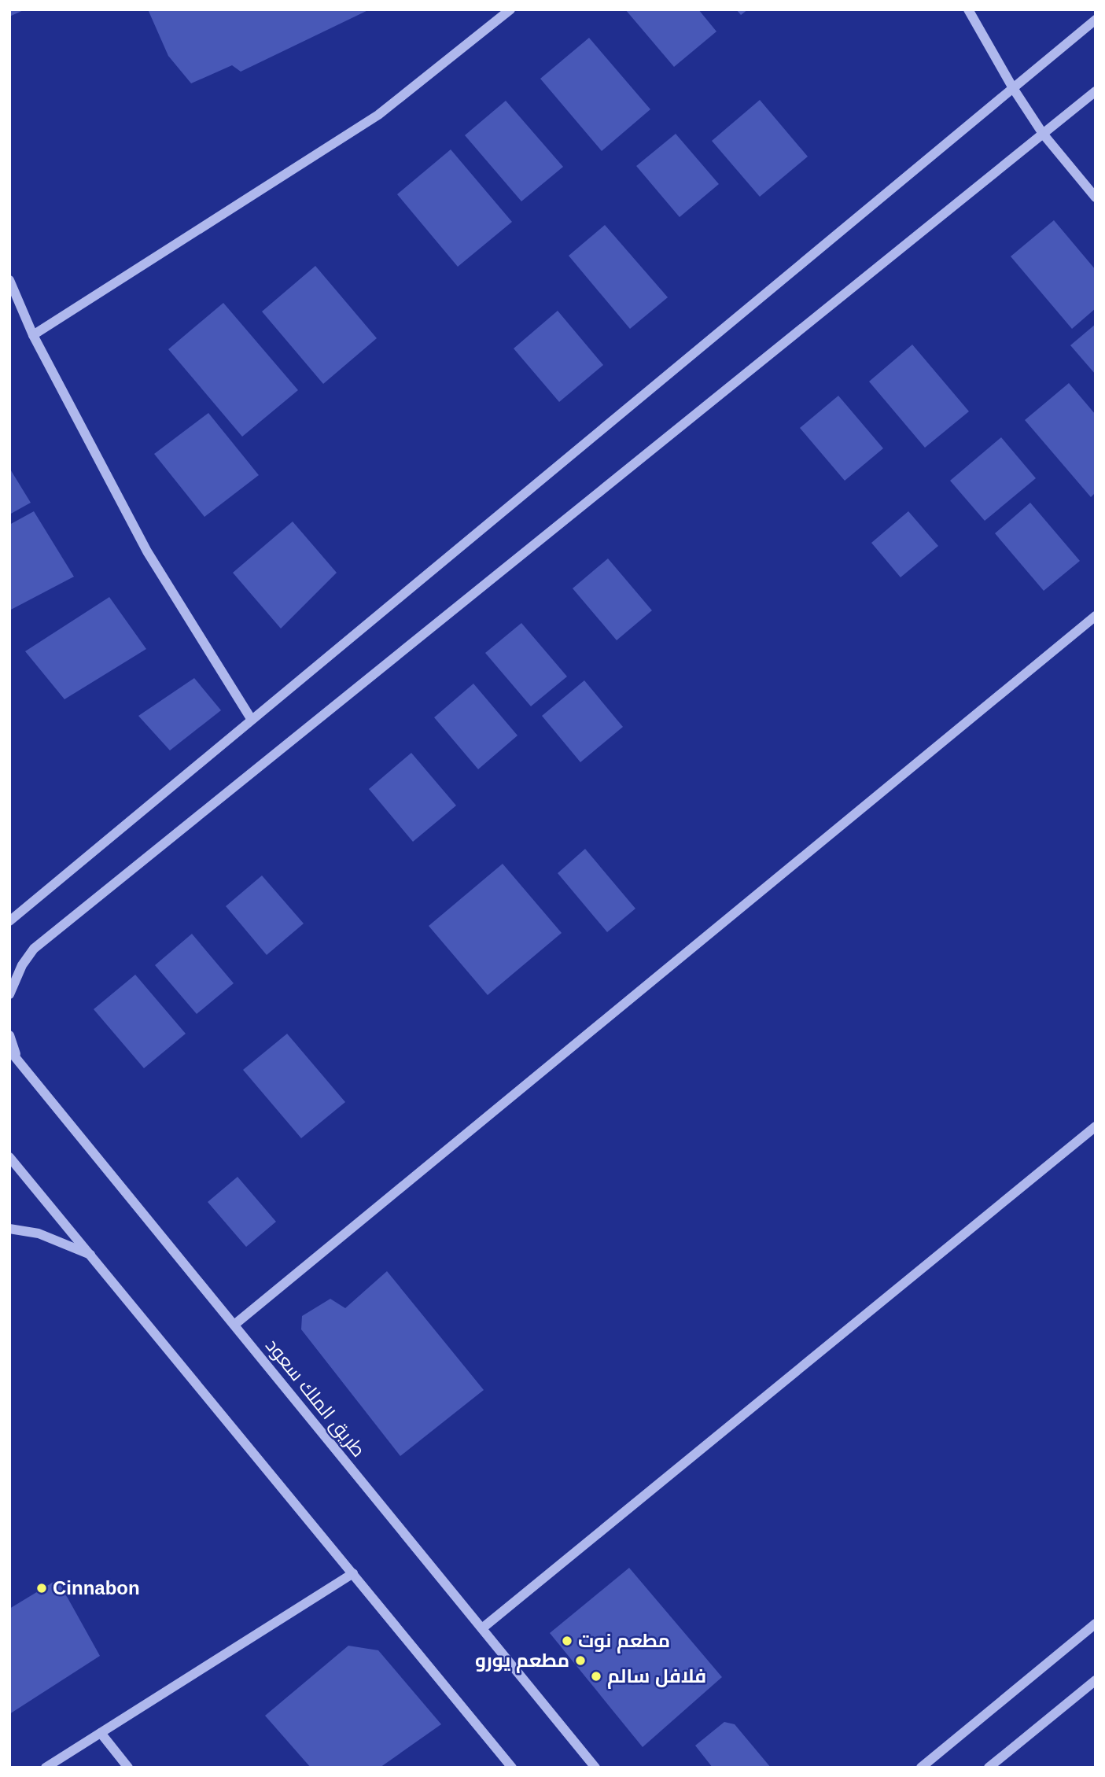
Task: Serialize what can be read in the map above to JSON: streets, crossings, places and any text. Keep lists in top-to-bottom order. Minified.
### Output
{"streets":{"street":["طريق الملك سعود"]},"places":["Cinnabon","مطعم نوت","مطعم يورو","فلافل سالم"]}
